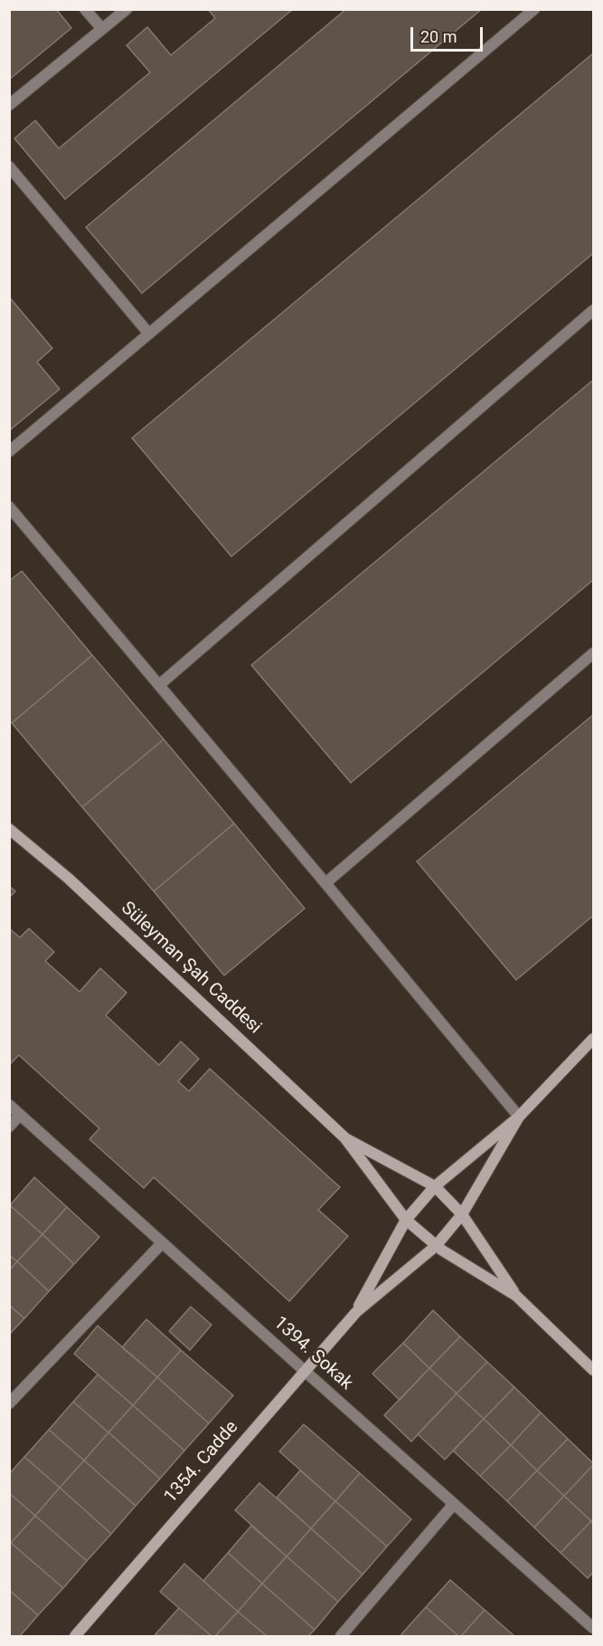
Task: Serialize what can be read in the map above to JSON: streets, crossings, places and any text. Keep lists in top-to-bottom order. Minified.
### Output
{"streets":{"main road":["Süleyman Şah Caddesi","1354. Cadde"],"street":["1394. Sokak"]},"crossings":[["1394. Sokak","1354. Cadde"]],"scale_bar":"20 m"}
